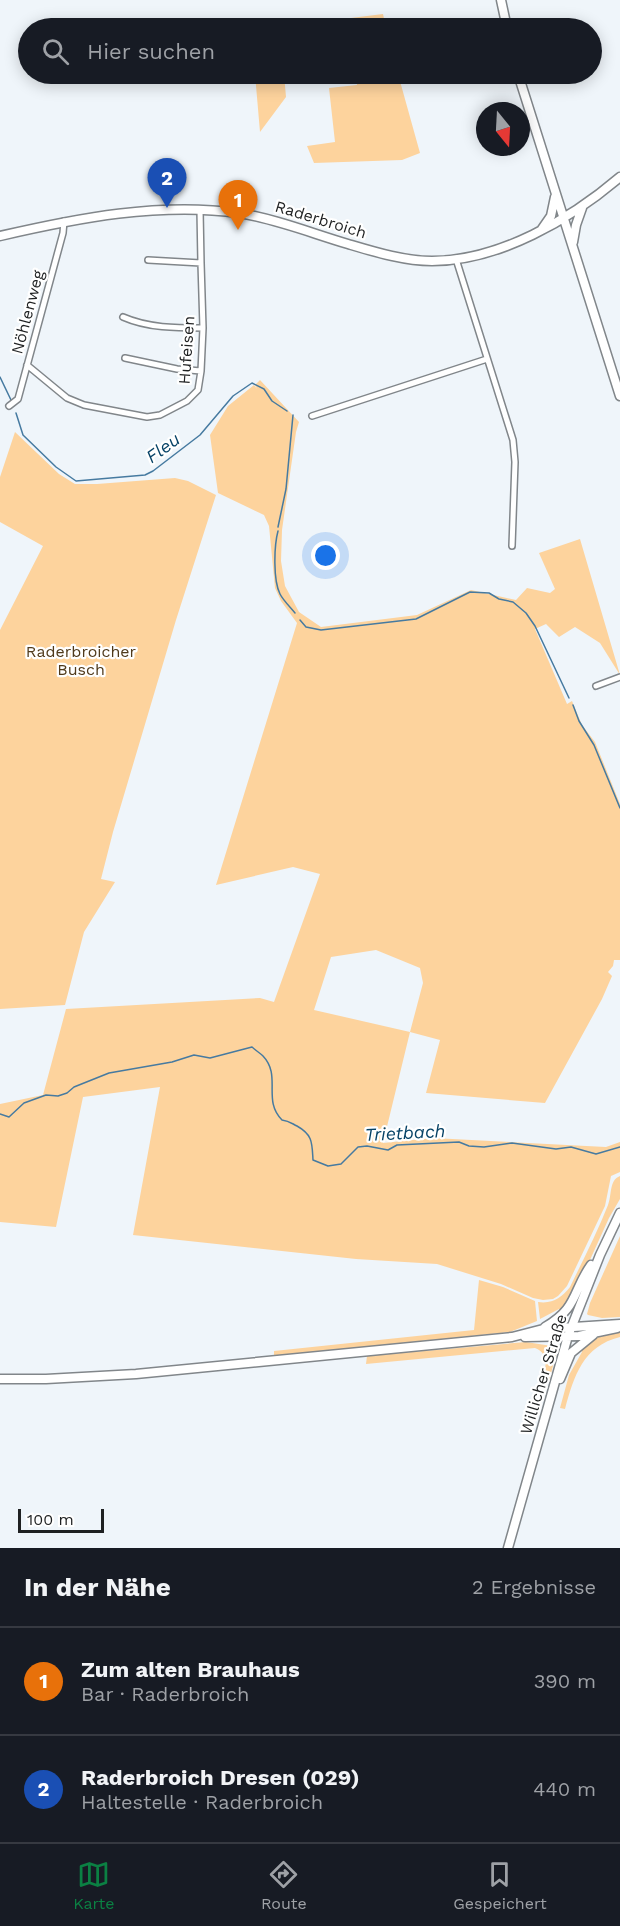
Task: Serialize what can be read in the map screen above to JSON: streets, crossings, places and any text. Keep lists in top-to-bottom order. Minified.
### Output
{"streets":{"main road":["Raderbroich","Willicher Straße"],"street":["Nöhlenweg","Hufeisen"]},"crossings":[["Raderbroich","Nöhlenweg"],["Raderbroich","Hufeisen"],["Nöhlenweg","Hufeisen"]],"water":["Fleu","Trietbach"],"parks":["Raderbroicher Busch"],"scale_bar":"100 m","north":"bottom","page":{"search":"Hier suchen","pins":["2","1"],"scale":"100 m","heading":["In der Nähe","2 Ergebnisse"],"list":[{"mark":"1","name":"Zum alten Brauhaus","note":"Bar · Raderbroich","value":"390 m"},{"mark":"2","name":"Raderbroich Dresen (029)","note":"Haltestelle · Raderbroich","value":"440 m"}],"nav":["Karte","Route","Gespeichert"]}}
